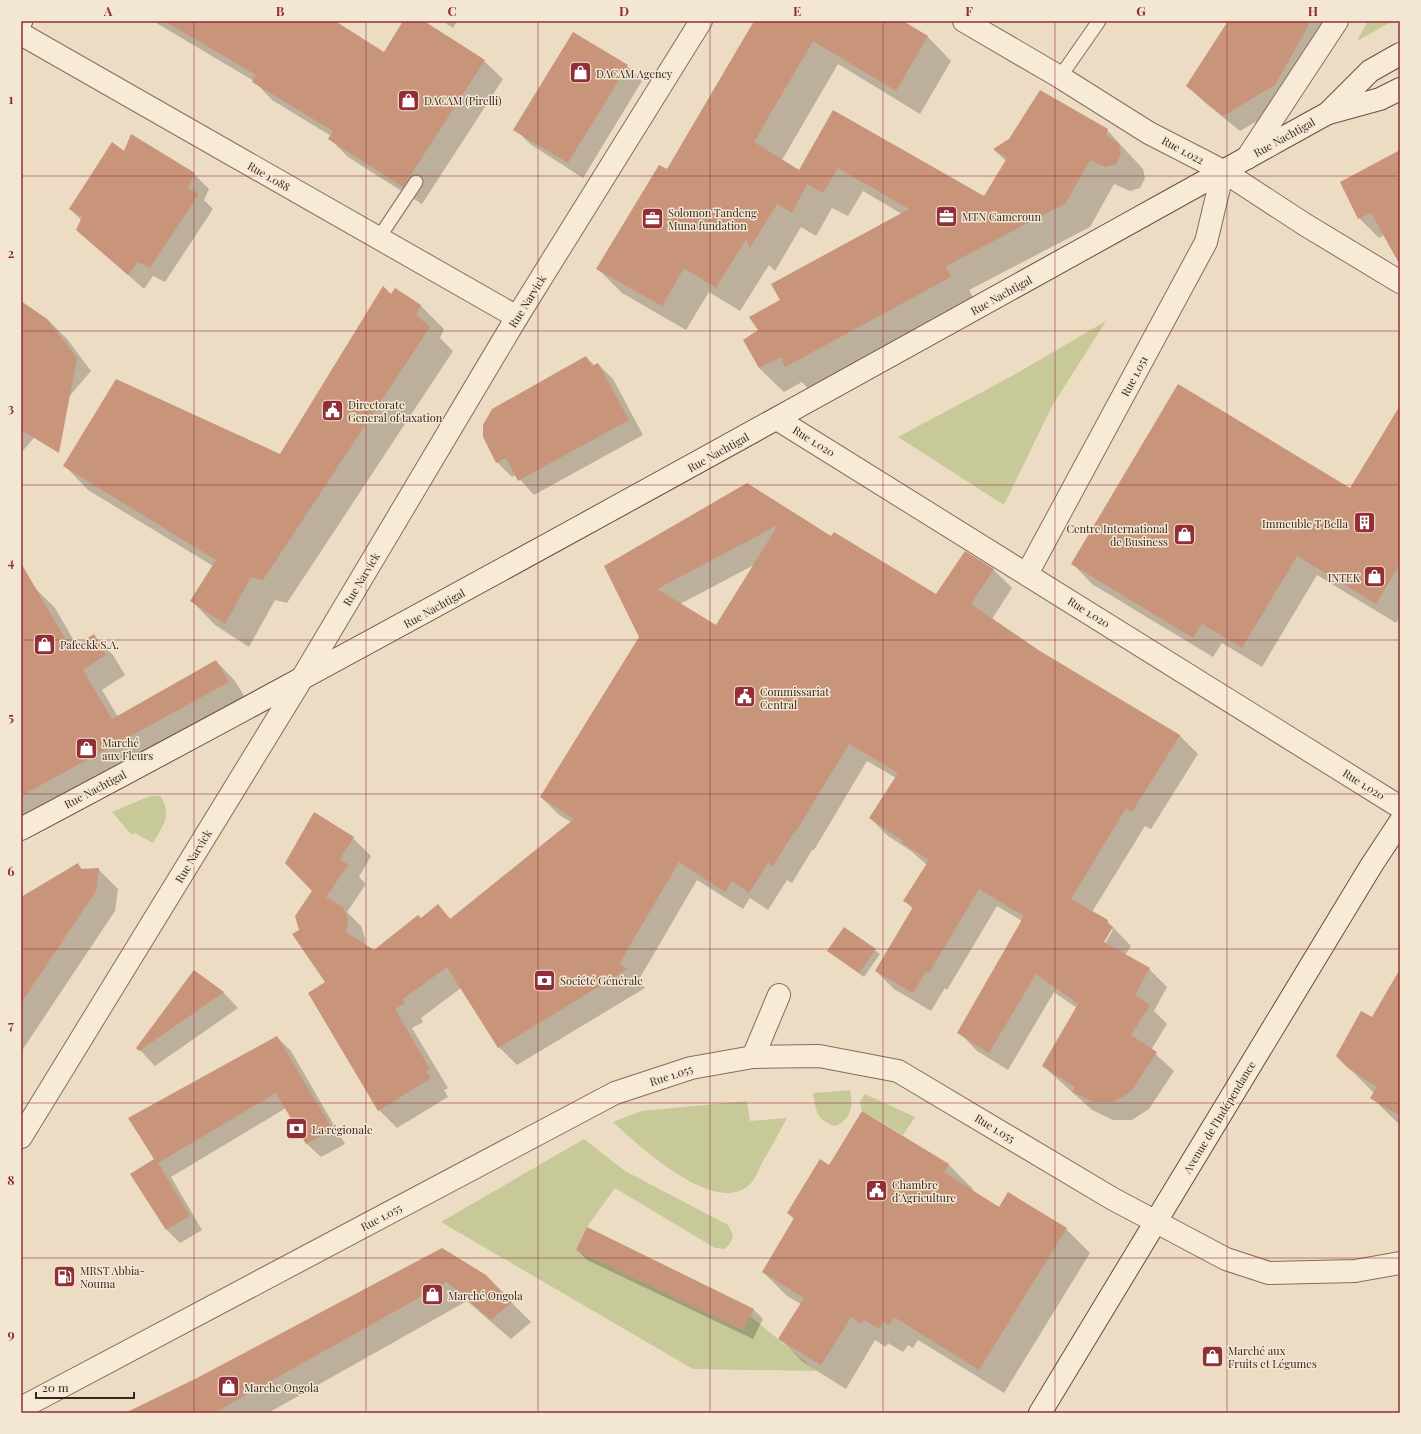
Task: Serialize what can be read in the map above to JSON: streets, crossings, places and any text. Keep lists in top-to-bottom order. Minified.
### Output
{"streets":{"street":["Rue Nachtigal","Rue 1.022","Rue 1.088","Rue Narvick","Rue 1.051","Rue 1.020","Rue 1.055","Avenue de l'Indépendance"]},"crossings":[["Rue Nachtigal","Rue 1.022"],["Rue Nachtigal","Rue Narvick"],["Rue Nachtigal","Rue 1.051"],["Rue Nachtigal","Rue 1.020"],["Rue 1.022","Rue 1.051"],["Rue 1.088","Rue Narvick"],["Rue 1.051","Rue 1.020"],["Rue 1.055","Avenue de l'Indépendance"]],"places":{"shop":["DACAM Agency","DACAM (Pirelli)","Centre International de Business","INTEK","Pafeckk S.A.","Marché aux Fleurs","Marché Ongola","Marché aux Fruits et Légumes","Marche Ongola"],"office":["MTN Cameroun","Solomon Tandeng Muna fundation"],"public building":["Directorate General of taxation","Commissariat Central","Chambre d'Agriculture"],"building":["Immeuble T Bella"],"bank":["Société Générale","La régionale"],"fuel station":["MRST Abbia- Nouma"]},"scale_bar":"20 m","grid":{"columns":["A","B","C","D","E","F","G","H"],"rows":["1","2","3","4","5","6","7","8","9"]}}
